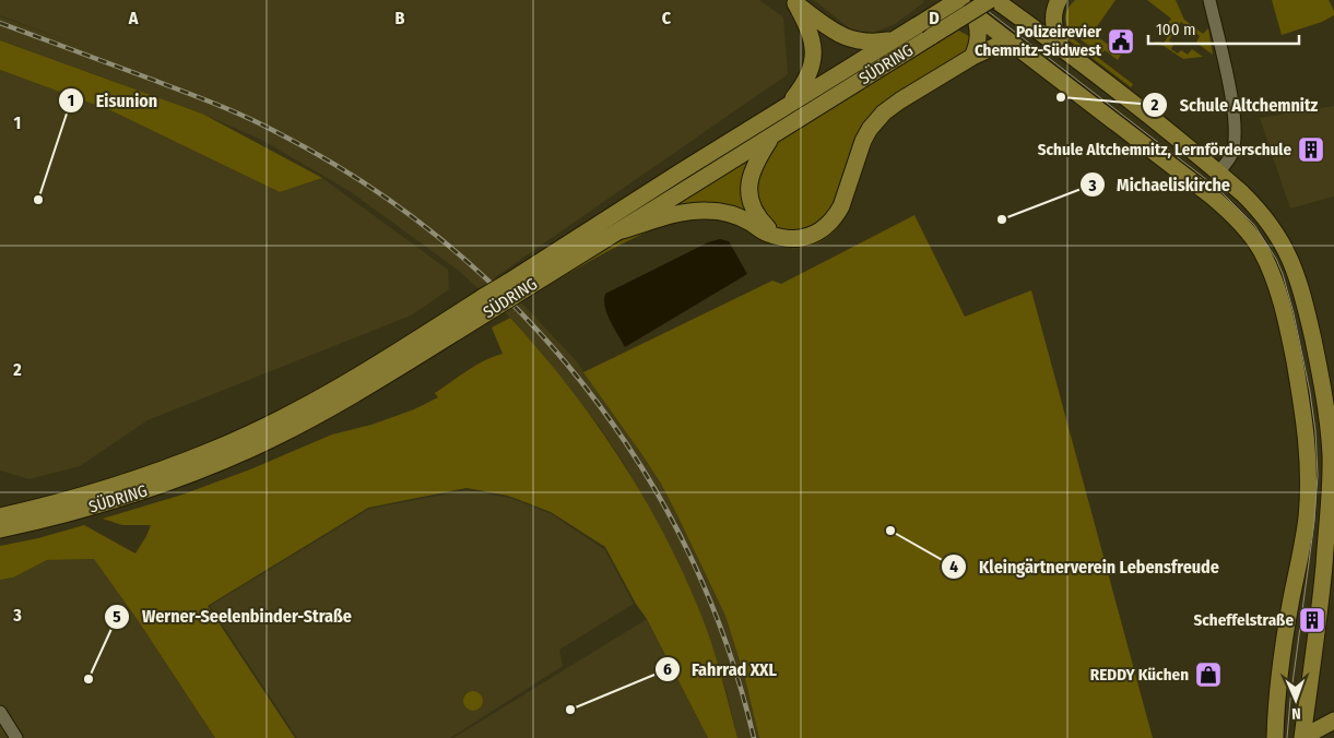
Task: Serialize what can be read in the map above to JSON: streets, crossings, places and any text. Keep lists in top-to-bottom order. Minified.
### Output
{"streets":{"main road":["SÜDRING"]},"places":{"public building":["Polizeirevier Chemnitz-Südwest"],"other":["Schule Altchemnitz","Eisunion","Michaeliskirche","Kleingärtnerverein Lebensfreude","Werner-Seelenbinder-Straße","Fahrrad XXL"],"building":["Schule Altchemnitz, Lernförderschule","Scheffelstraße"],"shop":["REDDY Küchen"]},"scale_bar":"100 m","north":"bottom","grid":{"columns":["A","B","C","D"],"rows":["1","2","3"]}}
